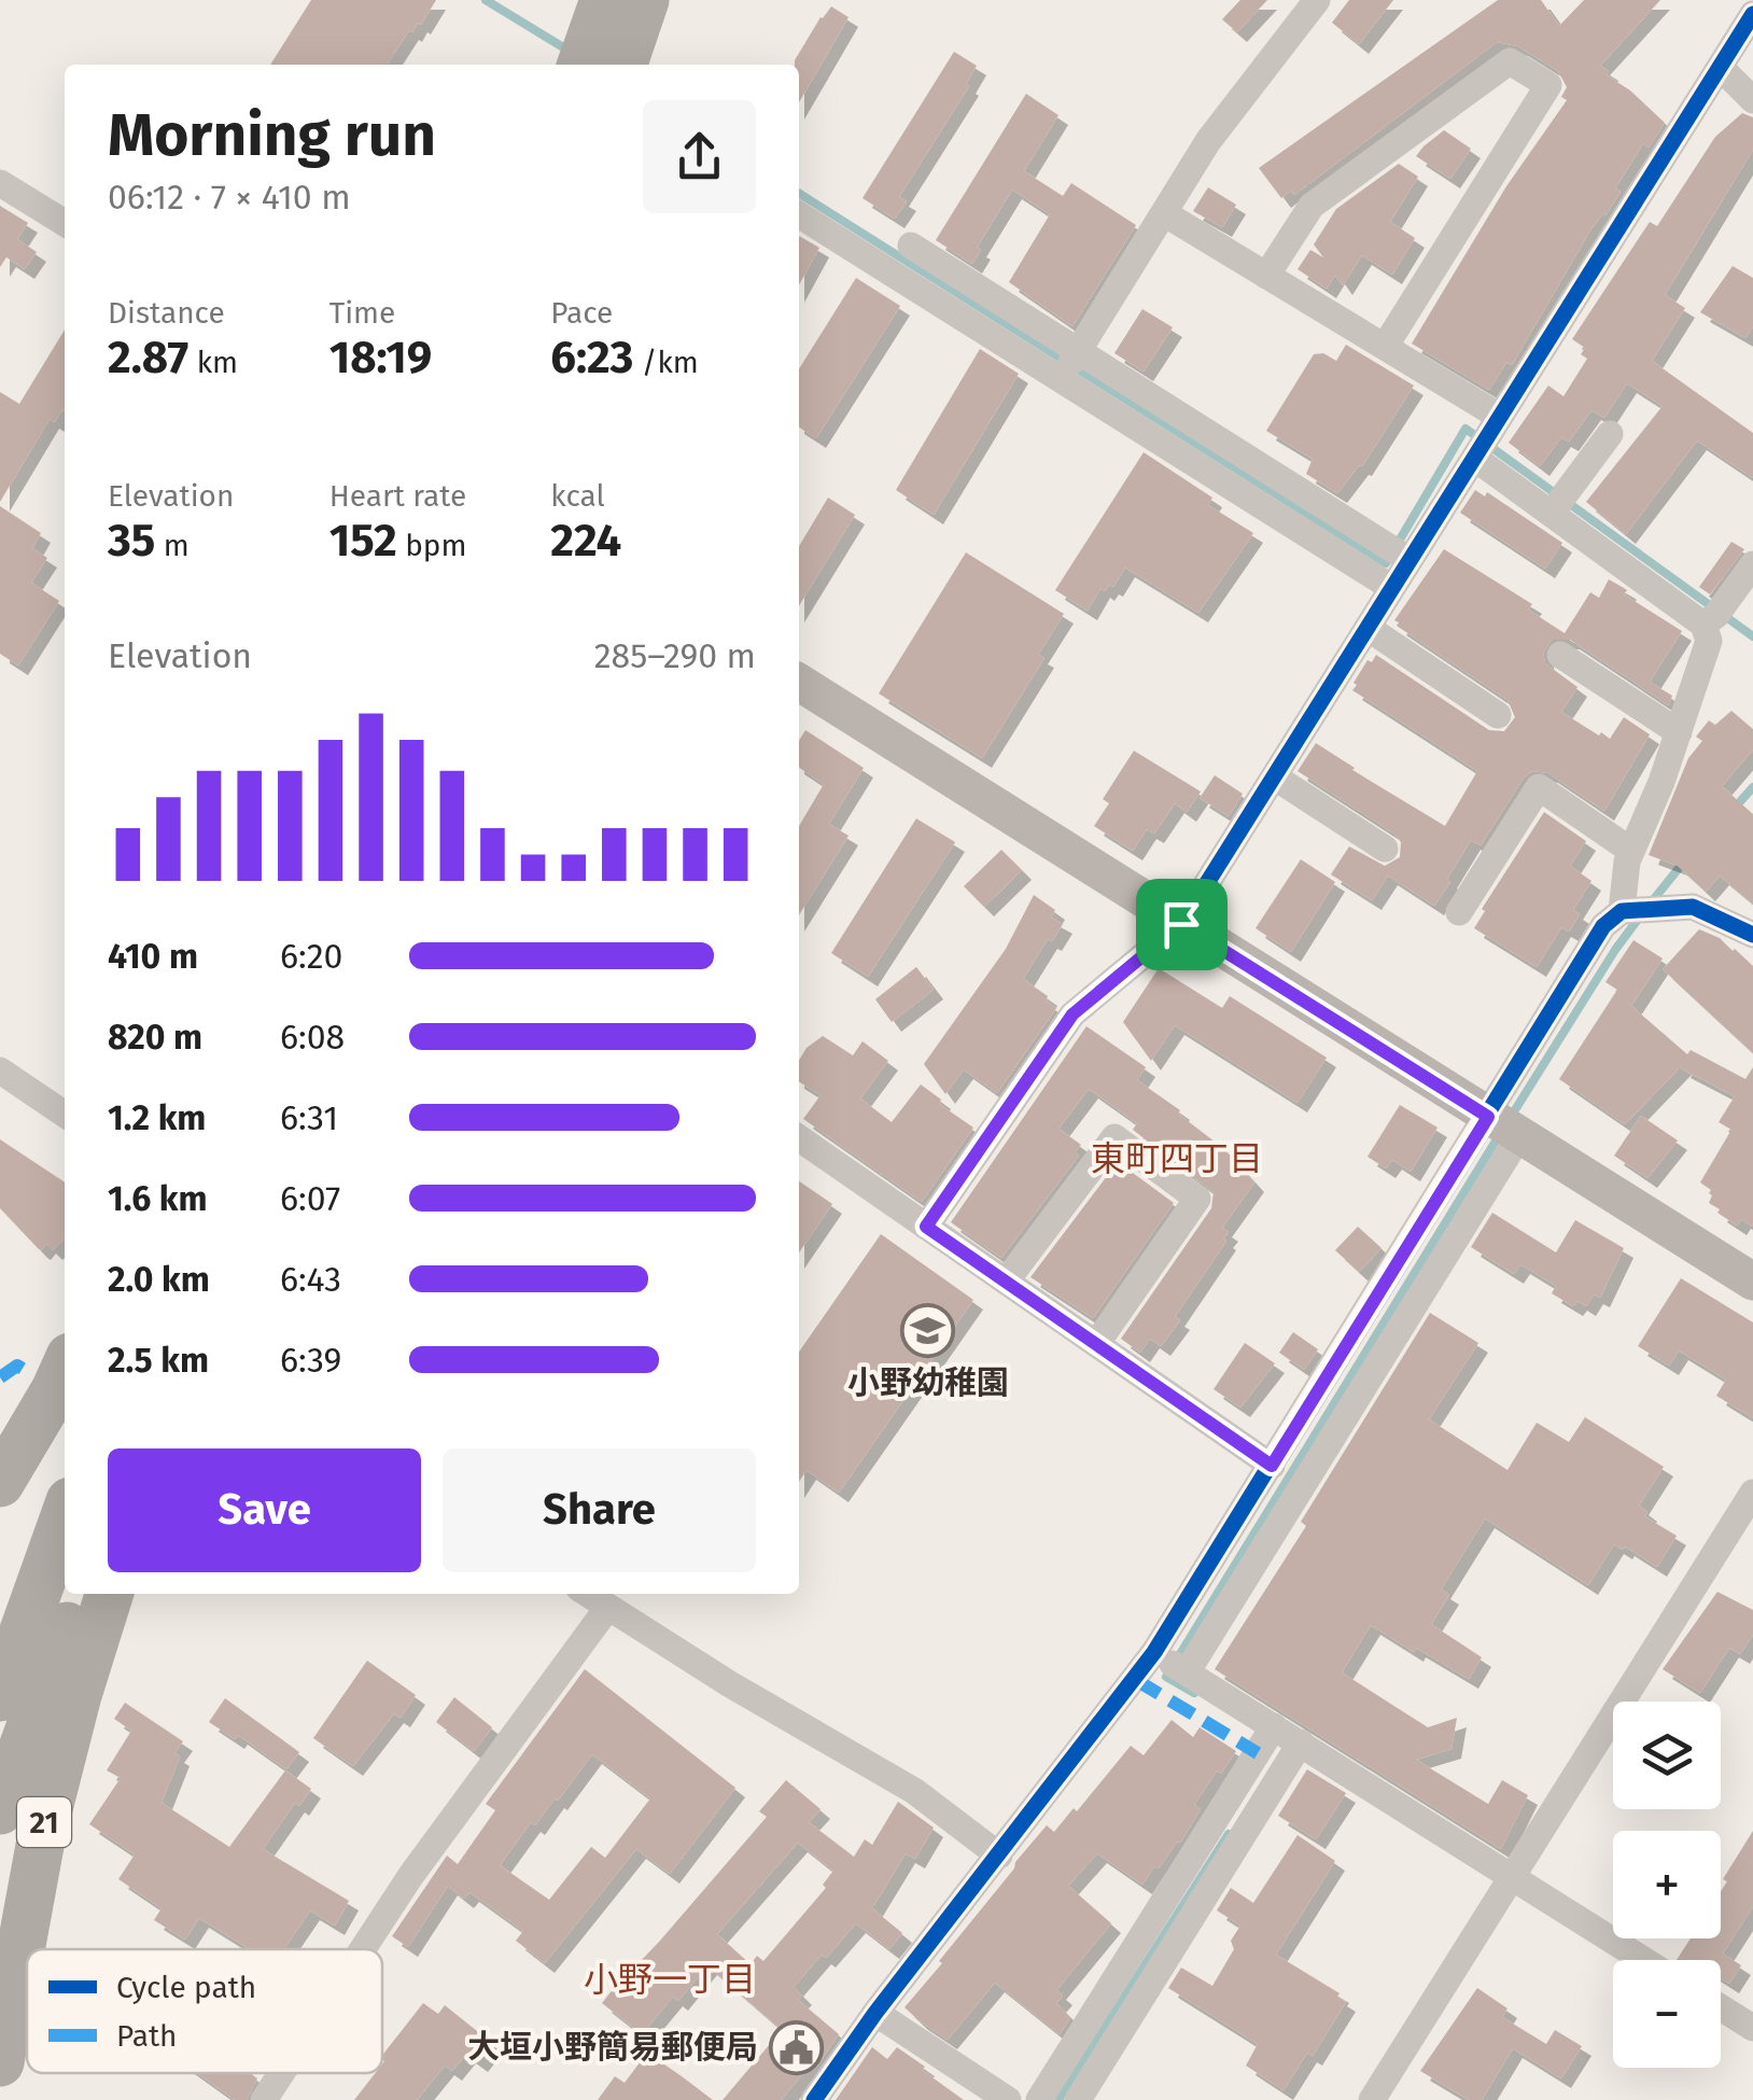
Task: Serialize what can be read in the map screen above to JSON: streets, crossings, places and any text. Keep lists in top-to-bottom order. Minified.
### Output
{"streets":{"highway":["21"]},"districts":["東町四丁目","小野一丁目"],"places":{"school or university":["小野幼稚園"],"public building":["大垣小野簡易郵便局"]},"legend":["Cycle path","Path"],"page":{"heading":["Morning run","06:12 · 7 × 410 m"],"stats":[["Distance","2.87 km"],["Time","18:19"],["Pace","6:23 /km"],["Elevation","35 m"],["Heart rate","152 bpm"],["kcal","224"]],"chart":["Elevation","285–290 m"],"list":[{"name":"410 m","note":"6:20"},{"name":"820 m","note":"6:08"},{"name":"1.2 km","note":"6:31"},{"name":"1.6 km","note":"6:07"},{"name":"2.0 km","note":"6:43"},{"name":"2.5 km","note":"6:39"}],"buttons":["Save","Share"],"map_buttons":["+","−"]}}
